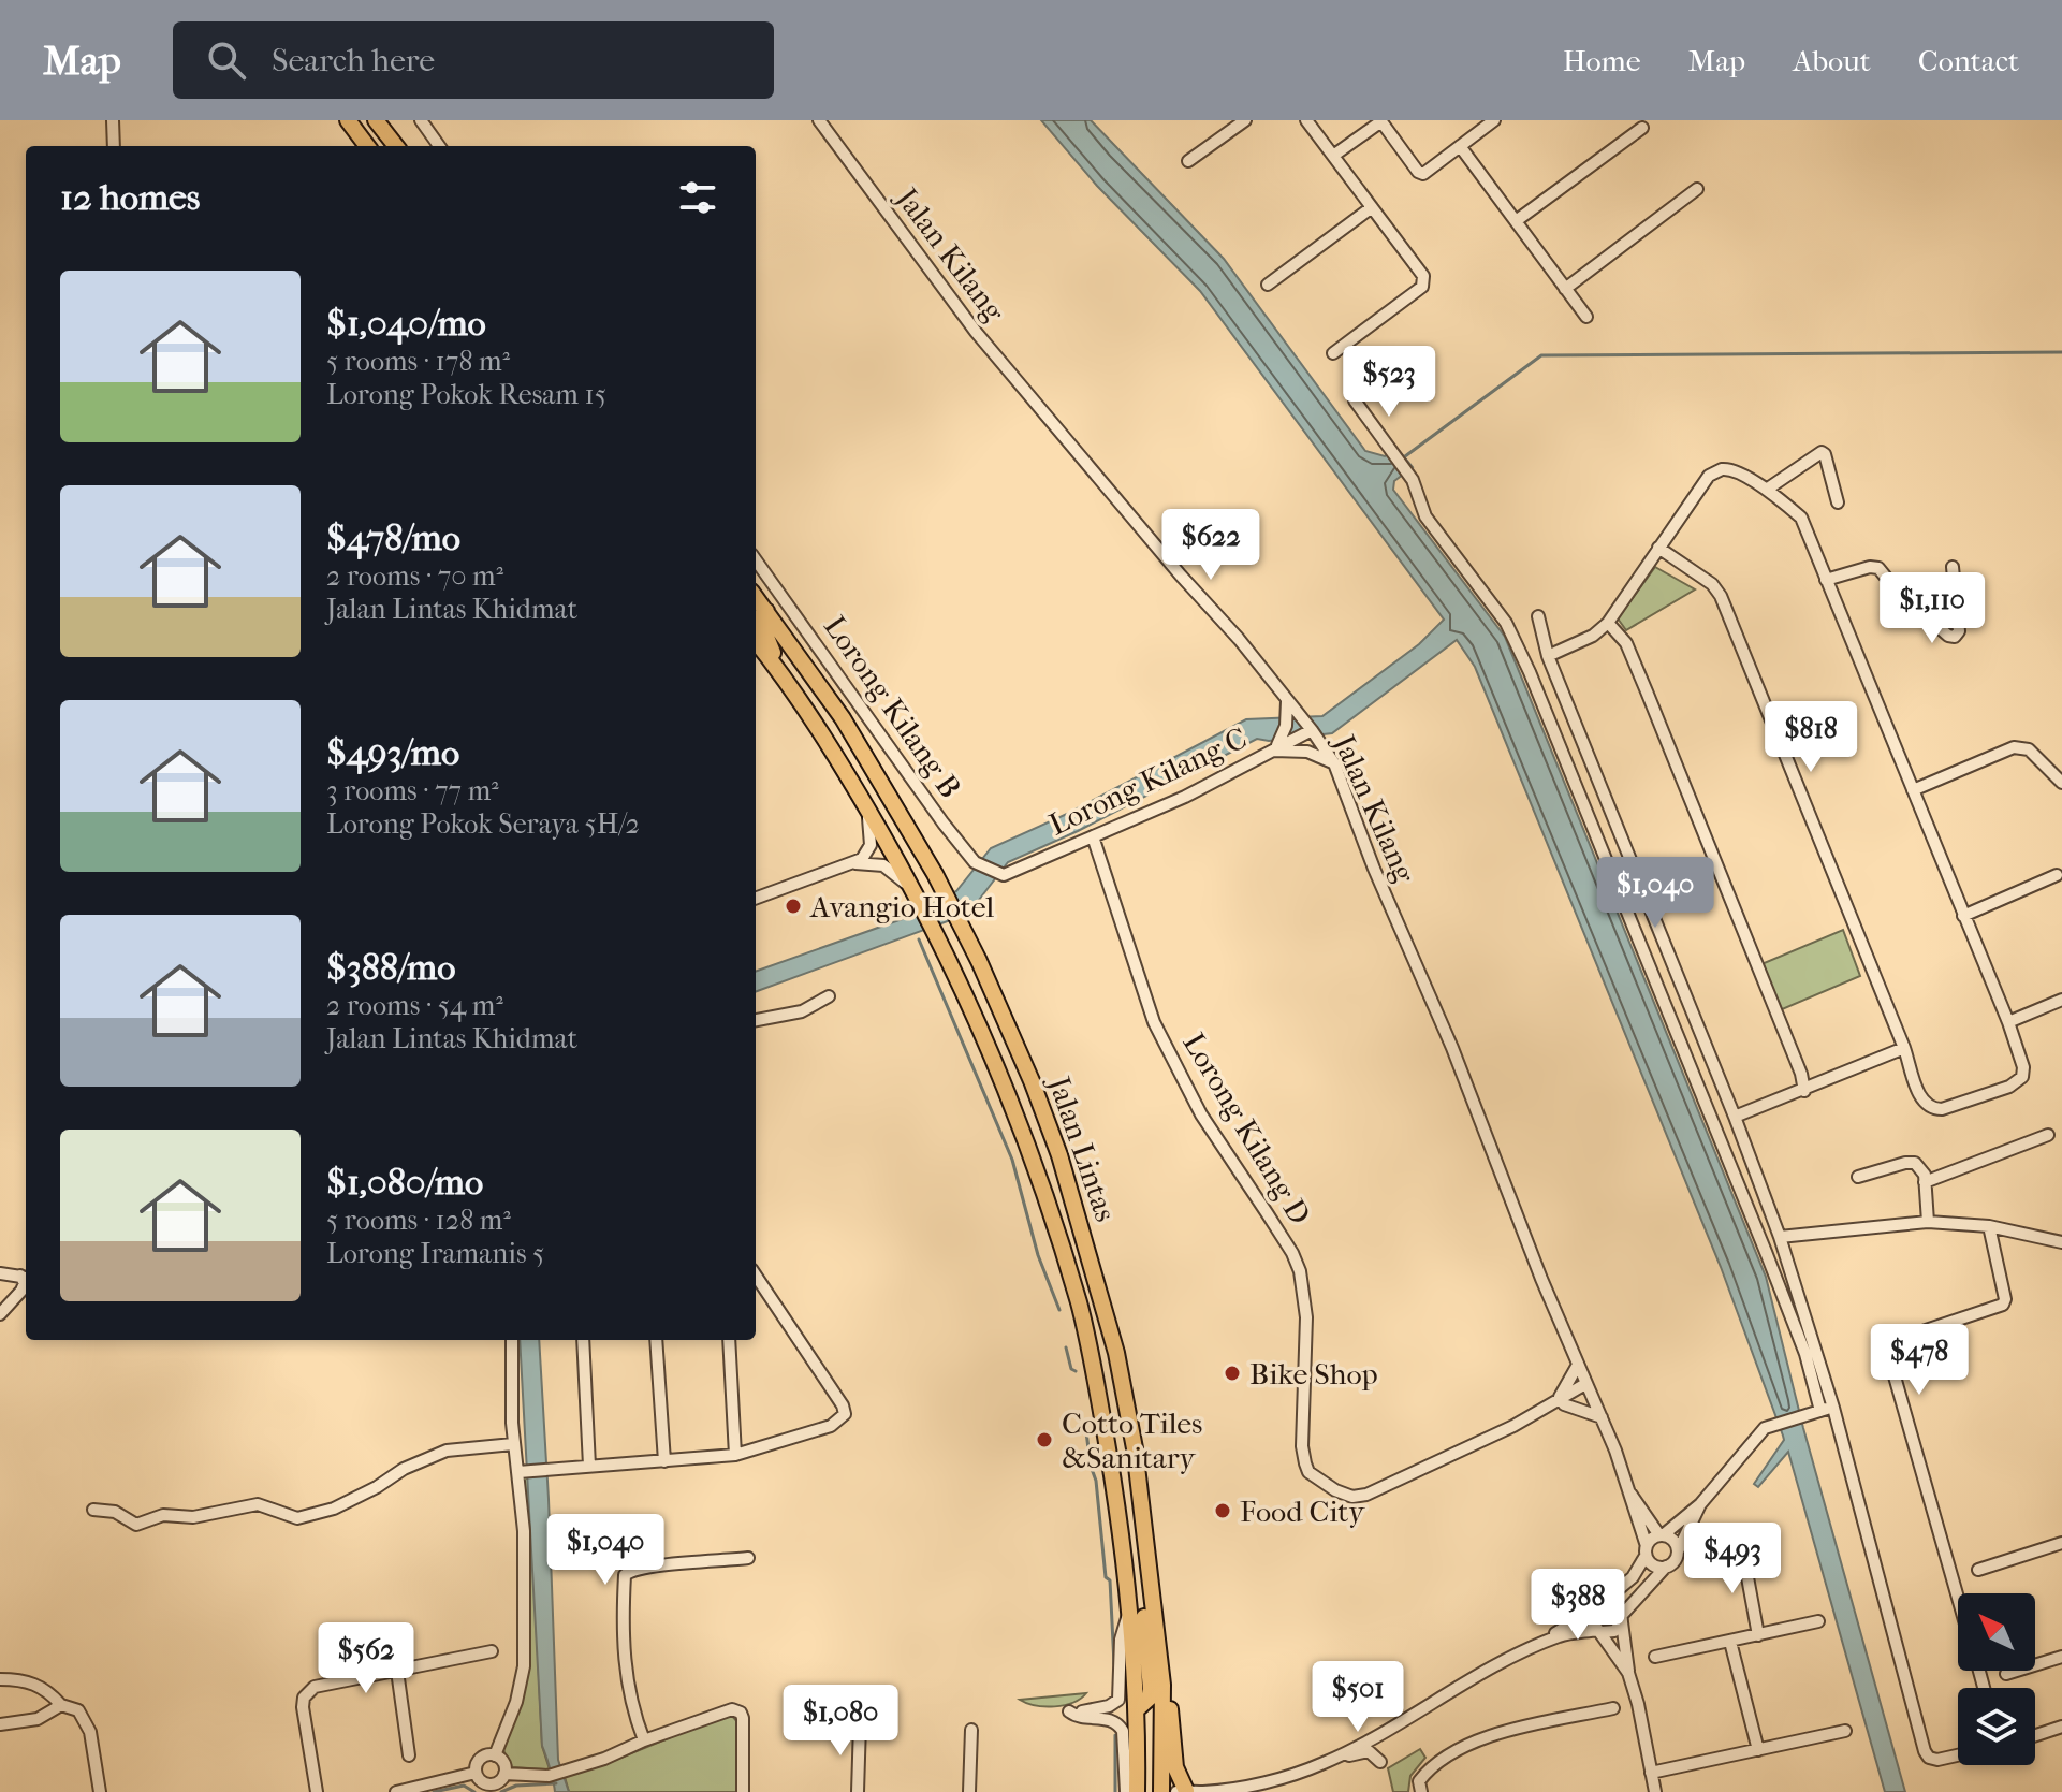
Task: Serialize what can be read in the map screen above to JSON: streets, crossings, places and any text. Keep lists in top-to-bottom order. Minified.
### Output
{"streets":{"highway":["Jalan Lintas"],"street":["Jalan Kilang","Lorong Kilang B","Lorong Kilang C","Lorong Kilang D"]},"crossings":[["Jalan Kilang","Lorong Kilang C"],["Lorong Kilang B","Lorong Kilang C"],["Lorong Kilang C","Lorong Kilang D"]],"places":["Avangio Hotel","Bike Shop","Cotto Tiles &Sanitary","Food City"],"north":"top left","page":{"header":"Map","search":"Search here","nav":["Home","Map","About","Contact"],"heading":"12 homes","list":[{"name":"$1,040/mo","note":"5 rooms · 178 m² · Lorong Pokok Resam 15"},{"name":"$478/mo","note":"2 rooms · 70 m² · Jalan Lintas Khidmat"},{"name":"$493/mo","note":"3 rooms · 77 m² · Lorong Pokok Seraya 5H/2"},{"name":"$388/mo","note":"2 rooms · 54 m² · Jalan Lintas Khidmat"},{"name":"$1,080/mo","note":"5 rooms · 128 m² · Lorong Iramanis 5"}],"price":["$523","$622","$1,110","$818","$1,040","$478","$1,040","$493","$388","$562","$501","$1,080"]}}
